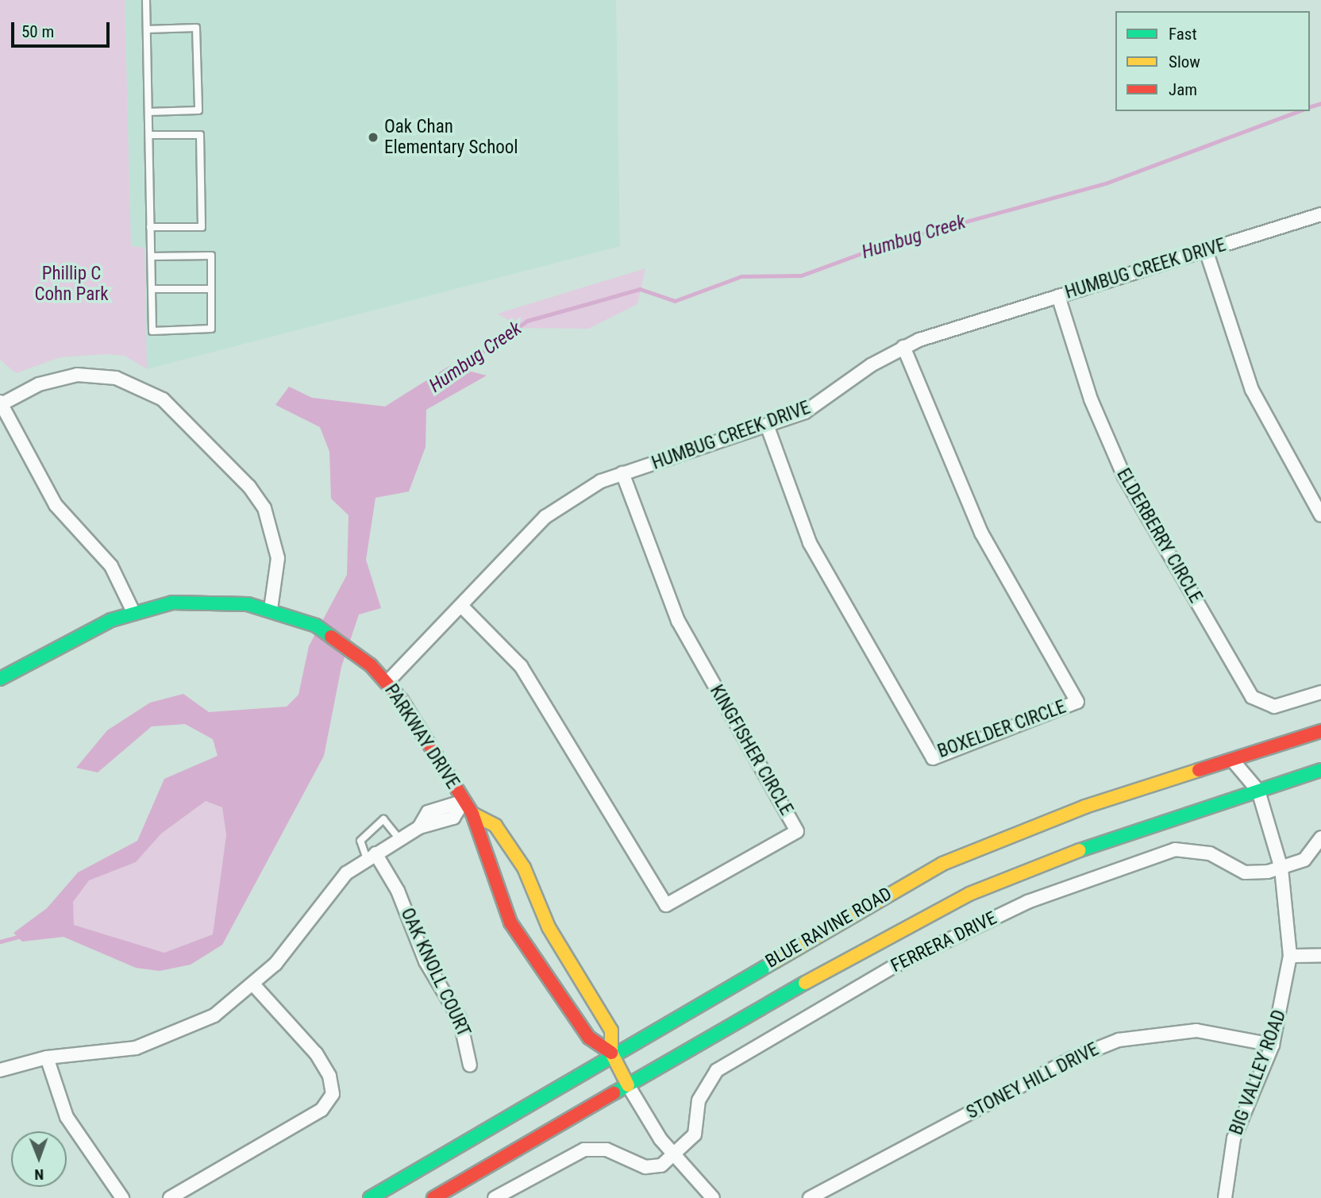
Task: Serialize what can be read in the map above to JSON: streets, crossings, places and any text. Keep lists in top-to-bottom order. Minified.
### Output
{"streets":{"main road":["PARKWAY DRIVE","BLUE RAVINE ROAD"],"street":["HUMBUG CREEK DRIVE","ELDERBERRY CIRCLE","BOXELDER CIRCLE","KINGFISHER CIRCLE","FERRERA DRIVE","OAK KNOLL COURT","BIG VALLEY ROAD","STONEY HILL DRIVE"]},"crossings":[["HUMBUG CREEK DRIVE","ELDERBERRY CIRCLE"],["HUMBUG CREEK DRIVE","BOXELDER CIRCLE"],["HUMBUG CREEK DRIVE","PARKWAY DRIVE"],["HUMBUG CREEK DRIVE","KINGFISHER CIRCLE"],["PARKWAY DRIVE","BLUE RAVINE ROAD"],["BLUE RAVINE ROAD","BIG VALLEY ROAD"],["FERRERA DRIVE","BIG VALLEY ROAD"],["BIG VALLEY ROAD","STONEY HILL DRIVE"]],"water":["Humbug Creek"],"parks":["Phillip C Cohn Park"],"places":["Oak Chan Elementary School"],"legend":["Fast","Slow","Jam"],"scale_bar":"50 m","north":"bottom"}
